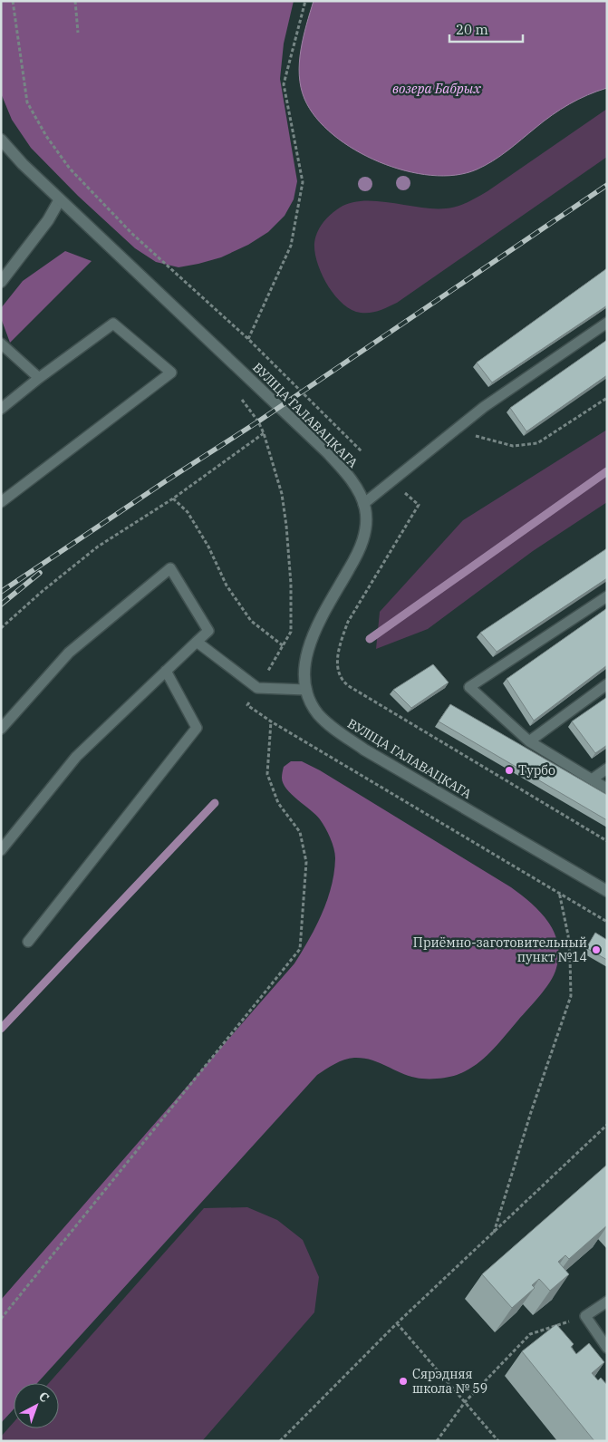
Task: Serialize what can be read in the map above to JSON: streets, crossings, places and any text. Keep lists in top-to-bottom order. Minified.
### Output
{"streets":{"street":["ВУЛІЦА ГАЛАВАЦКАГА"]},"water":["возера Бабрых"],"places":["Турбо","Приёмно-заготовительный пункт №14","Сярэдняя школа № 59"],"scale_bar":"20 m","north":"top right"}
